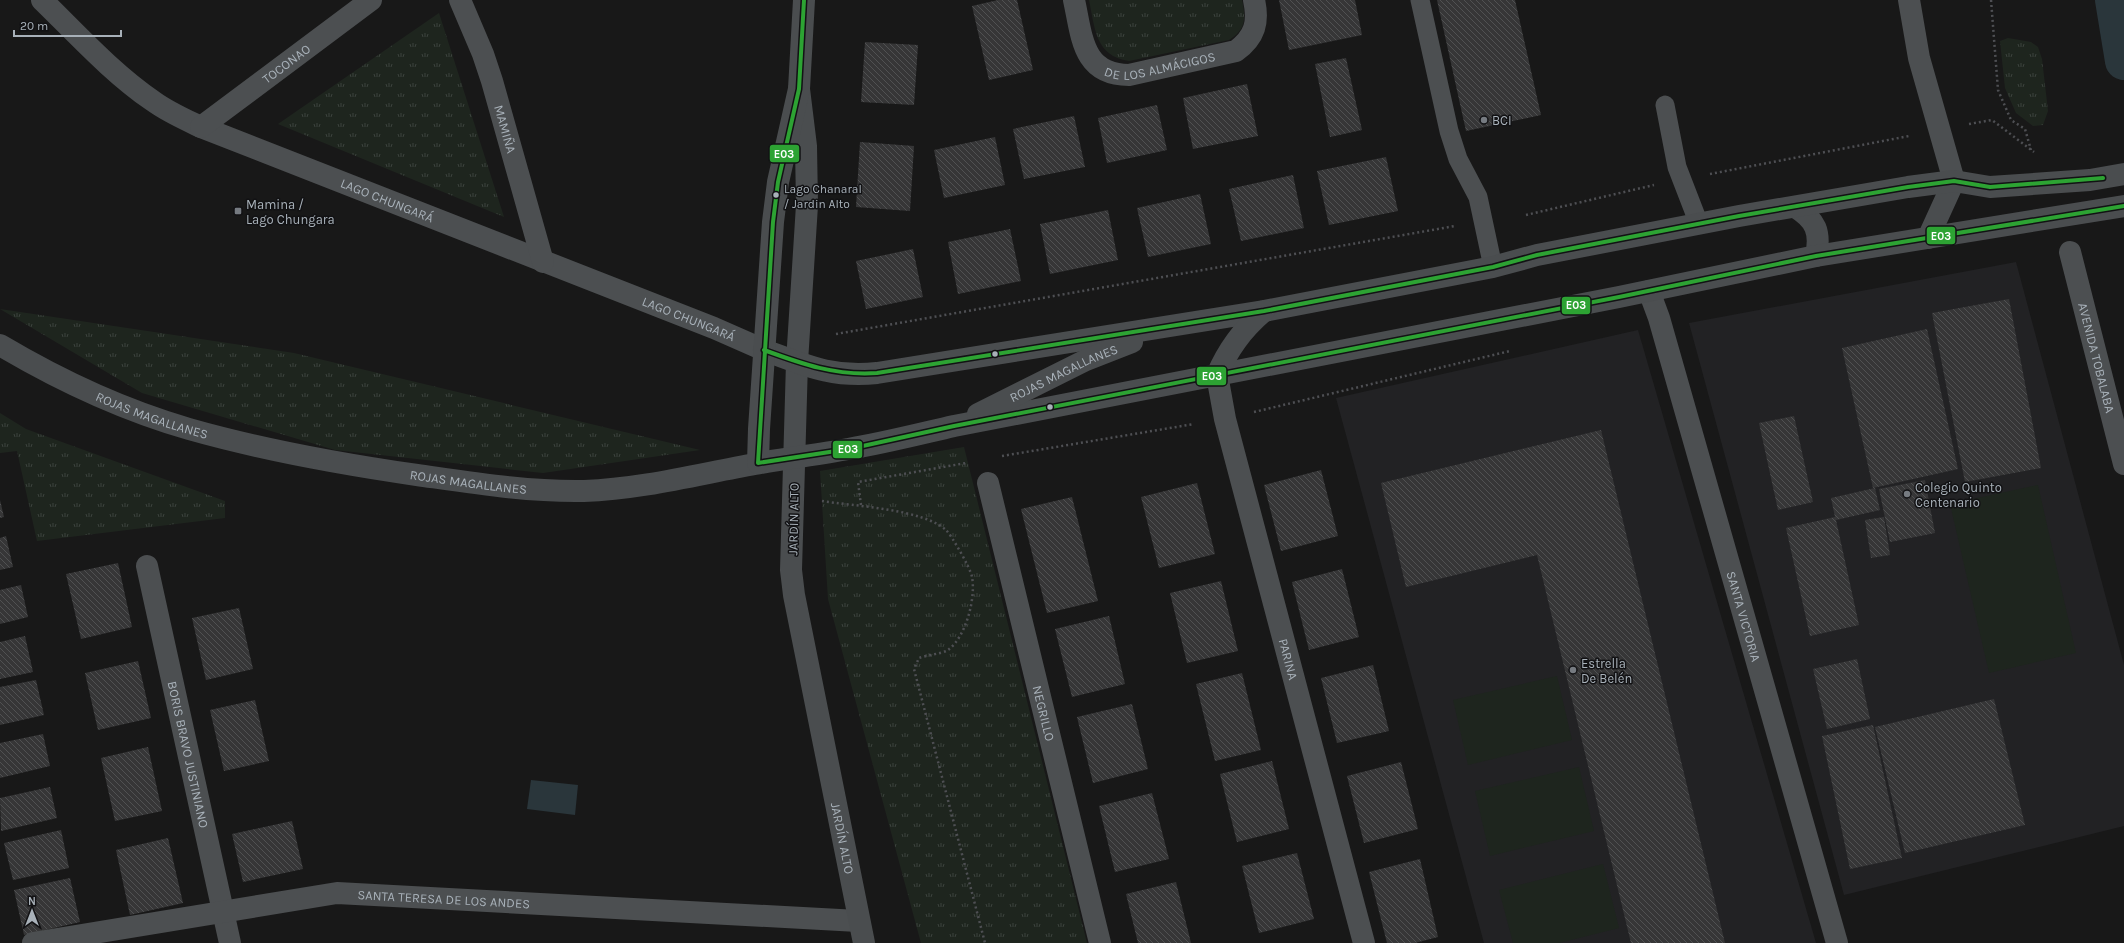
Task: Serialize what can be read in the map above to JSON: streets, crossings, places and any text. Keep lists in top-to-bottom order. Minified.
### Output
{"streets":{"street":["DE LOS ALMÁCIGOS","TOCONAO","MAMIÑA","LAGO CHUNGARÁ","AVENIDA TOBALABA","ROJAS MAGALLANES","JARDÍN ALTO","SANTA VICTORIA","PARINA","NEGRILLO","BORIS BRAVO JUSTINIANO","SANTA TERESA DE LOS ANDES"]},"crossings":[["TOCONAO","LAGO CHUNGARÁ"],["MAMIÑA","LAGO CHUNGARÁ"],["LAGO CHUNGARÁ","ROJAS MAGALLANES"],["LAGO CHUNGARÁ","JARDÍN ALTO"],["ROJAS MAGALLANES","JARDÍN ALTO"],["ROJAS MAGALLANES","SANTA VICTORIA"],["ROJAS MAGALLANES","PARINA"],["JARDÍN ALTO","SANTA TERESA DE LOS ANDES"],["BORIS BRAVO JUSTINIANO","SANTA TERESA DE LOS ANDES"]],"places":{"other":["BCI","Lago Chanaral / Jardin Alto","Colegio Quinto Centenario","Estrella De Belén"],"transit":["Mamina / Lago Chungara"]},"lines":["transit line E03"],"scale_bar":"20 m","north":"top"}
